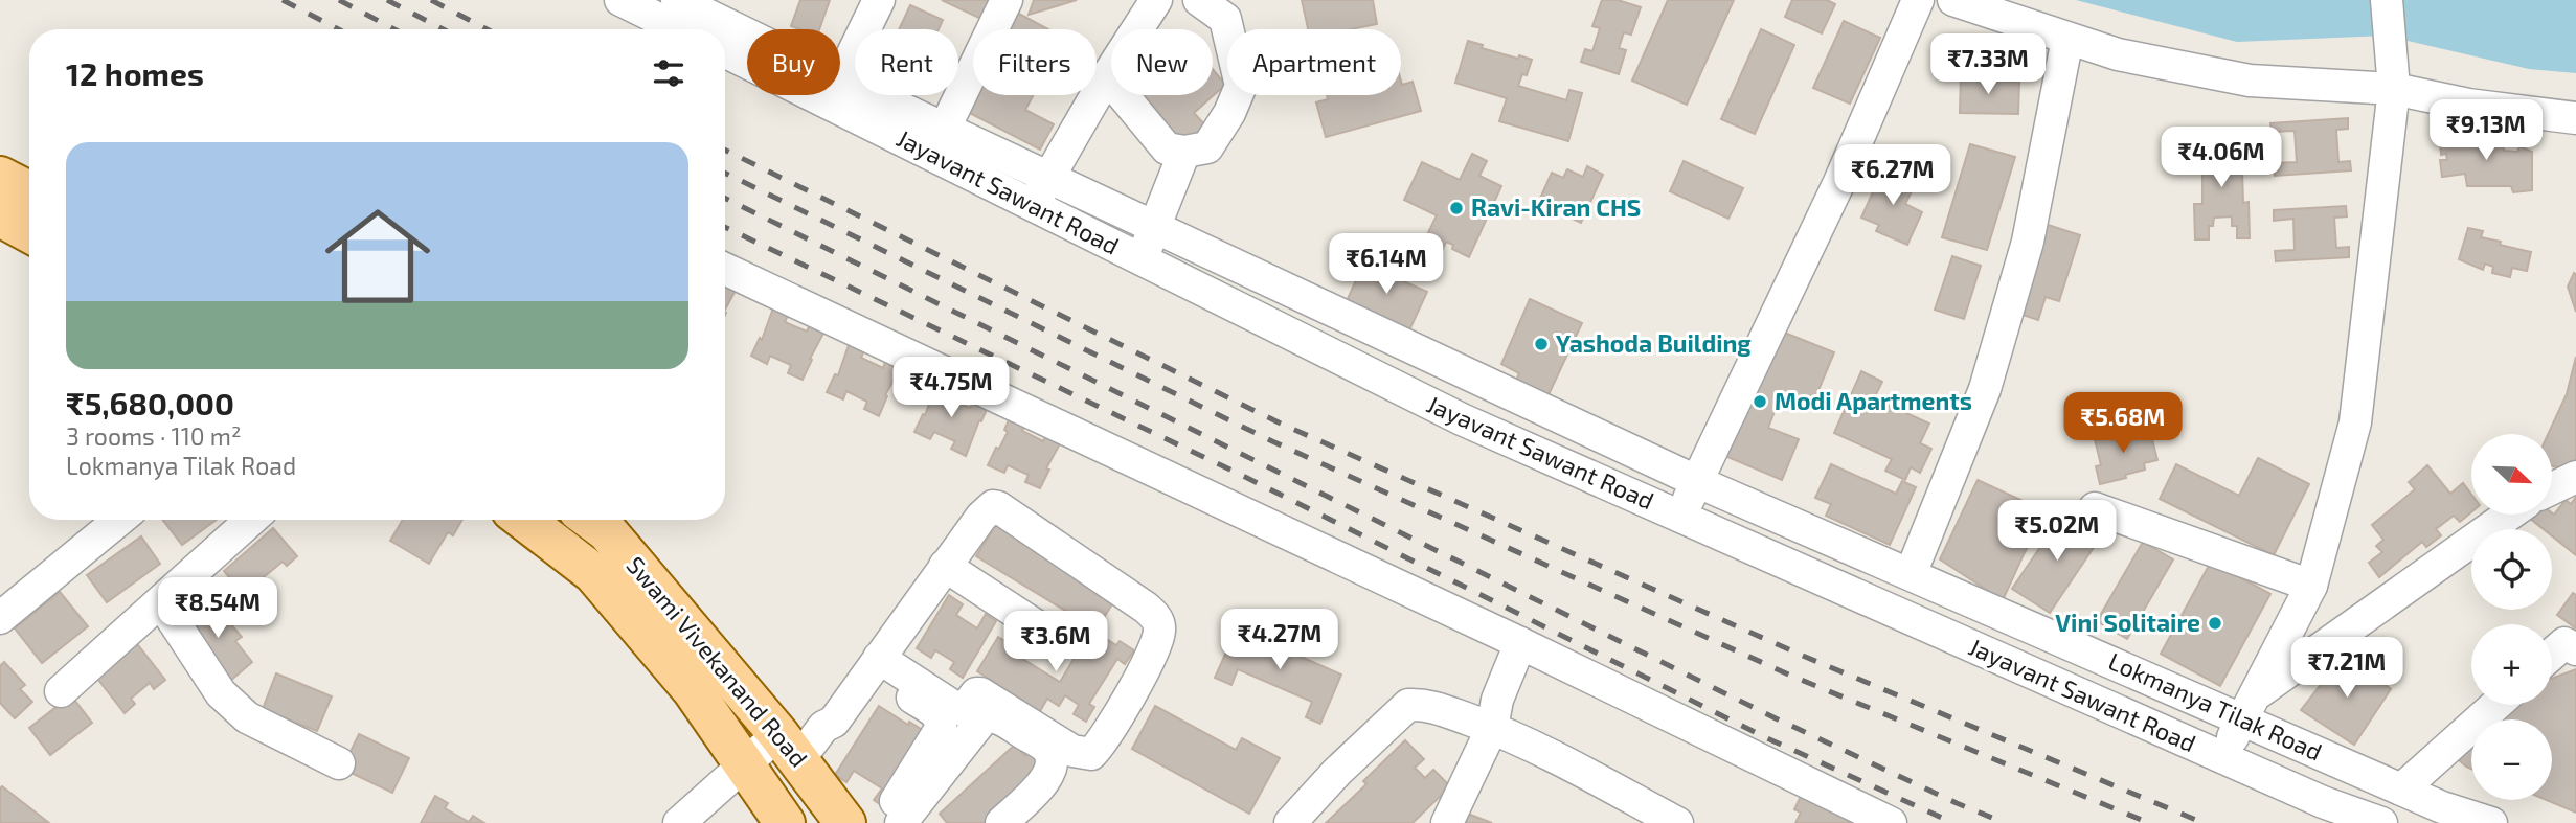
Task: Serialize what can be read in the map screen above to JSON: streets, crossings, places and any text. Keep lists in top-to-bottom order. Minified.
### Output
{"streets":{"main road":["Swami Vivekanand Road"],"street":["Jayavant Sawant Road","Lokmanya Tilak Road"]},"crossings":[["Jayavant Sawant Road","Lokmanya Tilak Road"]],"places":["Ravi-Kiran CHS","Yashoda Building","Modi Apartments","Vini Solitaire"],"north":"bottom right","page":{"chip":["Buy","Rent","Filters","New","Apartment"],"heading":"12 homes","price":["₹7.33M","₹9.13M","₹4.06M","₹6.27M","₹6.14M","₹4.75M","₹5.68M","₹5.02M","₹8.54M","₹4.27M","₹3.6M","₹7.21M"],"list":[{"name":"₹5,680,000","note":"3 rooms · 110 m² · Lokmanya Tilak Road"}],"map_buttons":["+","−"]}}
